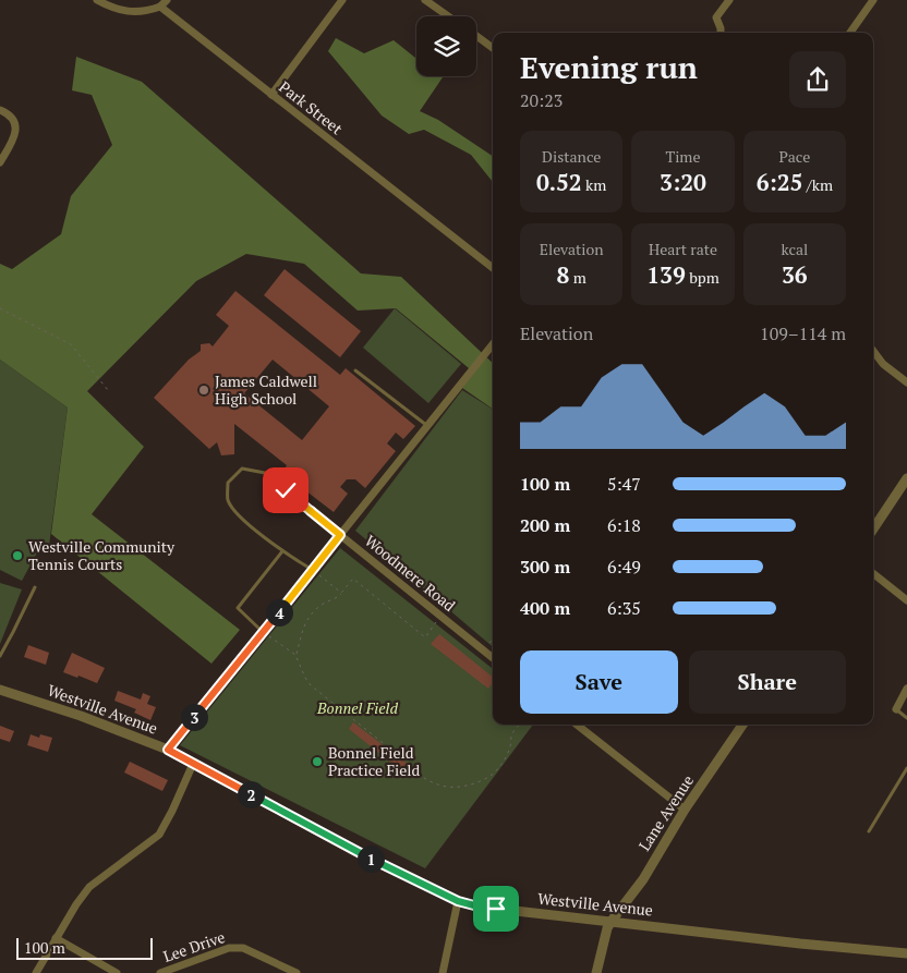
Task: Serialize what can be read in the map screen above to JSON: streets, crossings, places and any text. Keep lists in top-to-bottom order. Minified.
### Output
{"streets":{"street":["Park Street","Woodmere Road","Westville Avenue","Lane Avenue","Lee Drive"]},"crossings":[["Westville Avenue","Lane Avenue"]],"parks":["Bonnel Field"],"places":["James Caldwell High School","Westville Community Tennis Courts","Bonnel Field Practice Field"],"scale_bar":"100 m","page":{"heading":["Evening run","20:23"],"stats":[["Distance","0.52 km"],["Time","3:20"],["Pace","6:25 /km"],["Elevation","8 m"],["Heart rate","139 bpm"],["kcal","36"]],"chart":["Elevation","109–114 m"],"list":[{"name":"100 m","note":"5:47"},{"name":"200 m","note":"6:18"},{"name":"300 m","note":"6:49"},{"name":"400 m","note":"6:35"}],"pins":["4","3","2","1"],"buttons":["Save","Share"],"scale":"100 m"}}
